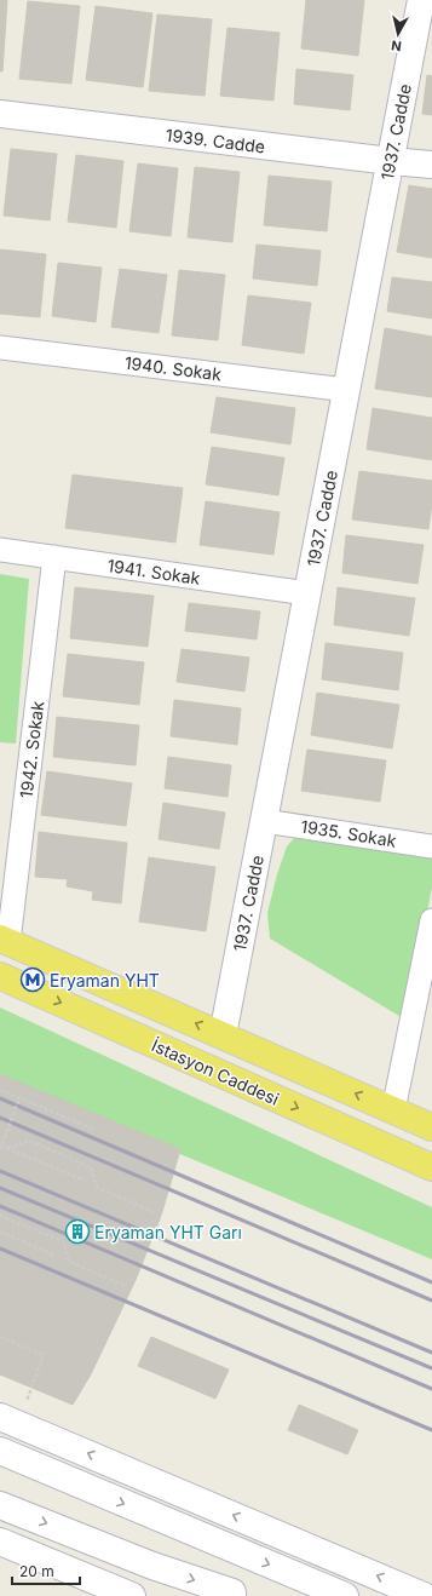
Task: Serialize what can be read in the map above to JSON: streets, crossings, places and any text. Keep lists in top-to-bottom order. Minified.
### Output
{"streets":{"main road":["İstasyon Caddesi"],"street":["1937. Cadde","1939. Cadde","1940. Sokak","1941. Sokak","1942. Sokak","1935. Sokak"]},"crossings":[["1937. Cadde","1939. Cadde"],["1937. Cadde","1940. Sokak"],["1937. Cadde","1941. Sokak"],["1937. Cadde","1935. Sokak"],["1937. Cadde","İstasyon Caddesi"],["1941. Sokak","1942. Sokak"],["1942. Sokak","İstasyon Caddesi"]],"places":{"metro station":["Eryaman YHT"],"building":["Eryaman YHT Garı"]},"scale_bar":"20 m","north":"bottom"}
